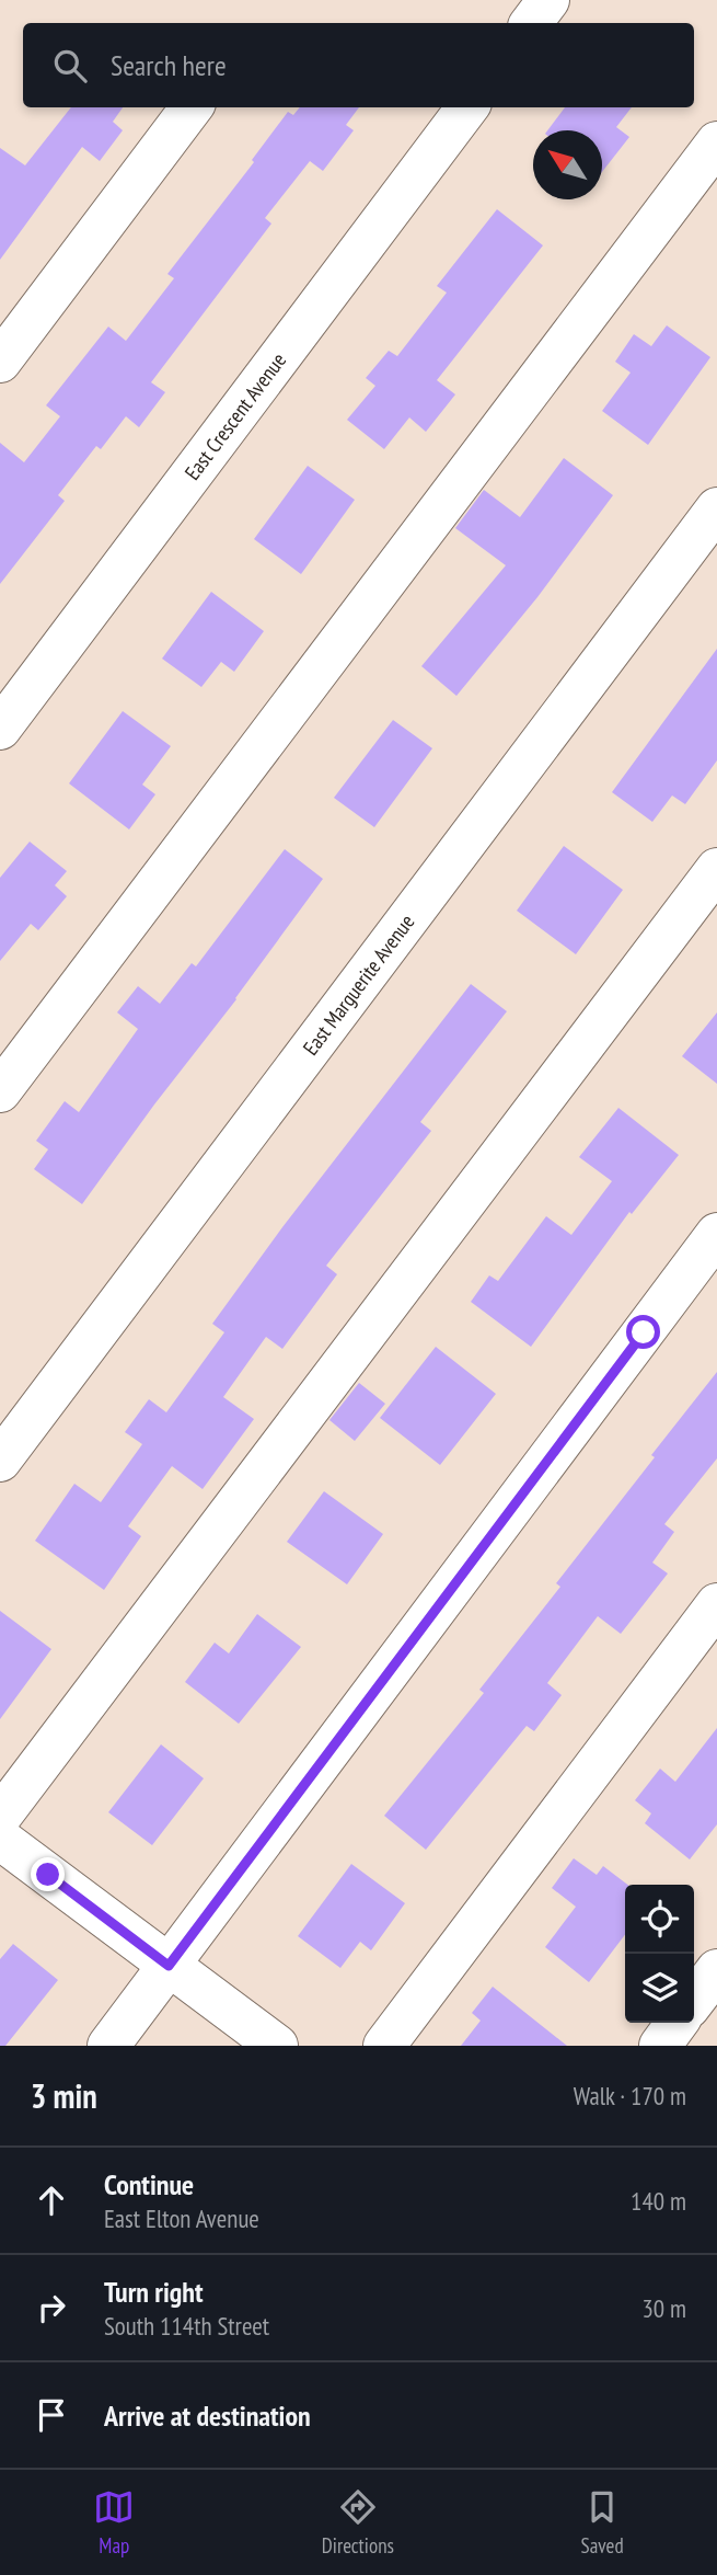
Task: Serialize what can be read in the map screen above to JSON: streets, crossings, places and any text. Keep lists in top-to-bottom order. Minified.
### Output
{"streets":{"street":["East Crescent Avenue","East Marguerite Avenue"]},"north":"top left","page":{"search":"Search here","heading":["3 min","Walk · 170 m"],"list":[["Continue","East Elton Avenue","140 m"],["Turn right","South 114th Street","30 m"],"Arrive at destination"],"nav":["Map","Directions","Saved"]}}
